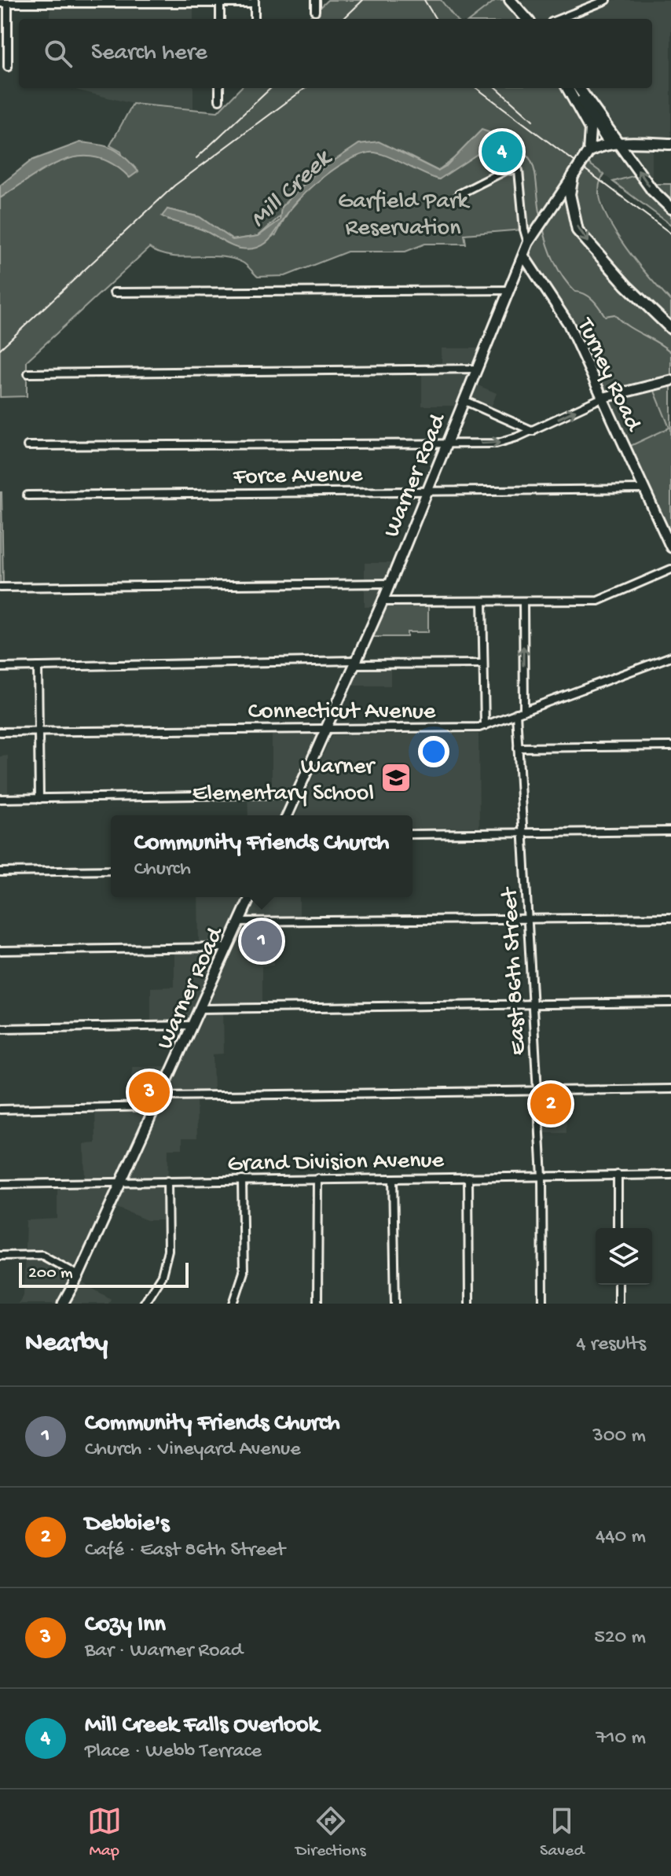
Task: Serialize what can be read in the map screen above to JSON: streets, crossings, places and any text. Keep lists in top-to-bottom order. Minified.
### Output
{"streets":{"main road":["Turney Road","Warner Road"],"street":["Force Avenue","Connecticut Avenue","East 86th Street","Grand Division Avenue"]},"crossings":[["Turney Road","Force Avenue"],["Turney Road","Warner Road"],["Force Avenue","Warner Road"],["Warner Road","Connecticut Avenue"],["Warner Road","Grand Division Avenue"],["Connecticut Avenue","East 86th Street"],["East 86th Street","Grand Division Avenue"]],"water":["Mill Creek"],"parks":["Garfield Park Reservation"],"places":{"school or university":["Warner Elementary School"]},"scale_bar":"200 m","page":{"search":"Search here","pins":["4","1","3","2"],"popup":["Community Friends Church","Church"],"scale":"200 m","heading":["Nearby","4 results"],"list":[{"mark":"1","name":"Community Friends Church","note":"Church · Vineyard Avenue","value":"300 m"},{"mark":"2","name":"Debbie's","note":"Café · East 86th Street","value":"440 m"},{"mark":"3","name":"Cozy Inn","note":"Bar · Warner Road","value":"520 m"},{"mark":"4","name":"Mill Creek Falls Overlook","note":"Place · Webb Terrace","value":"710 m"}],"nav":["Map","Directions","Saved"]}}
